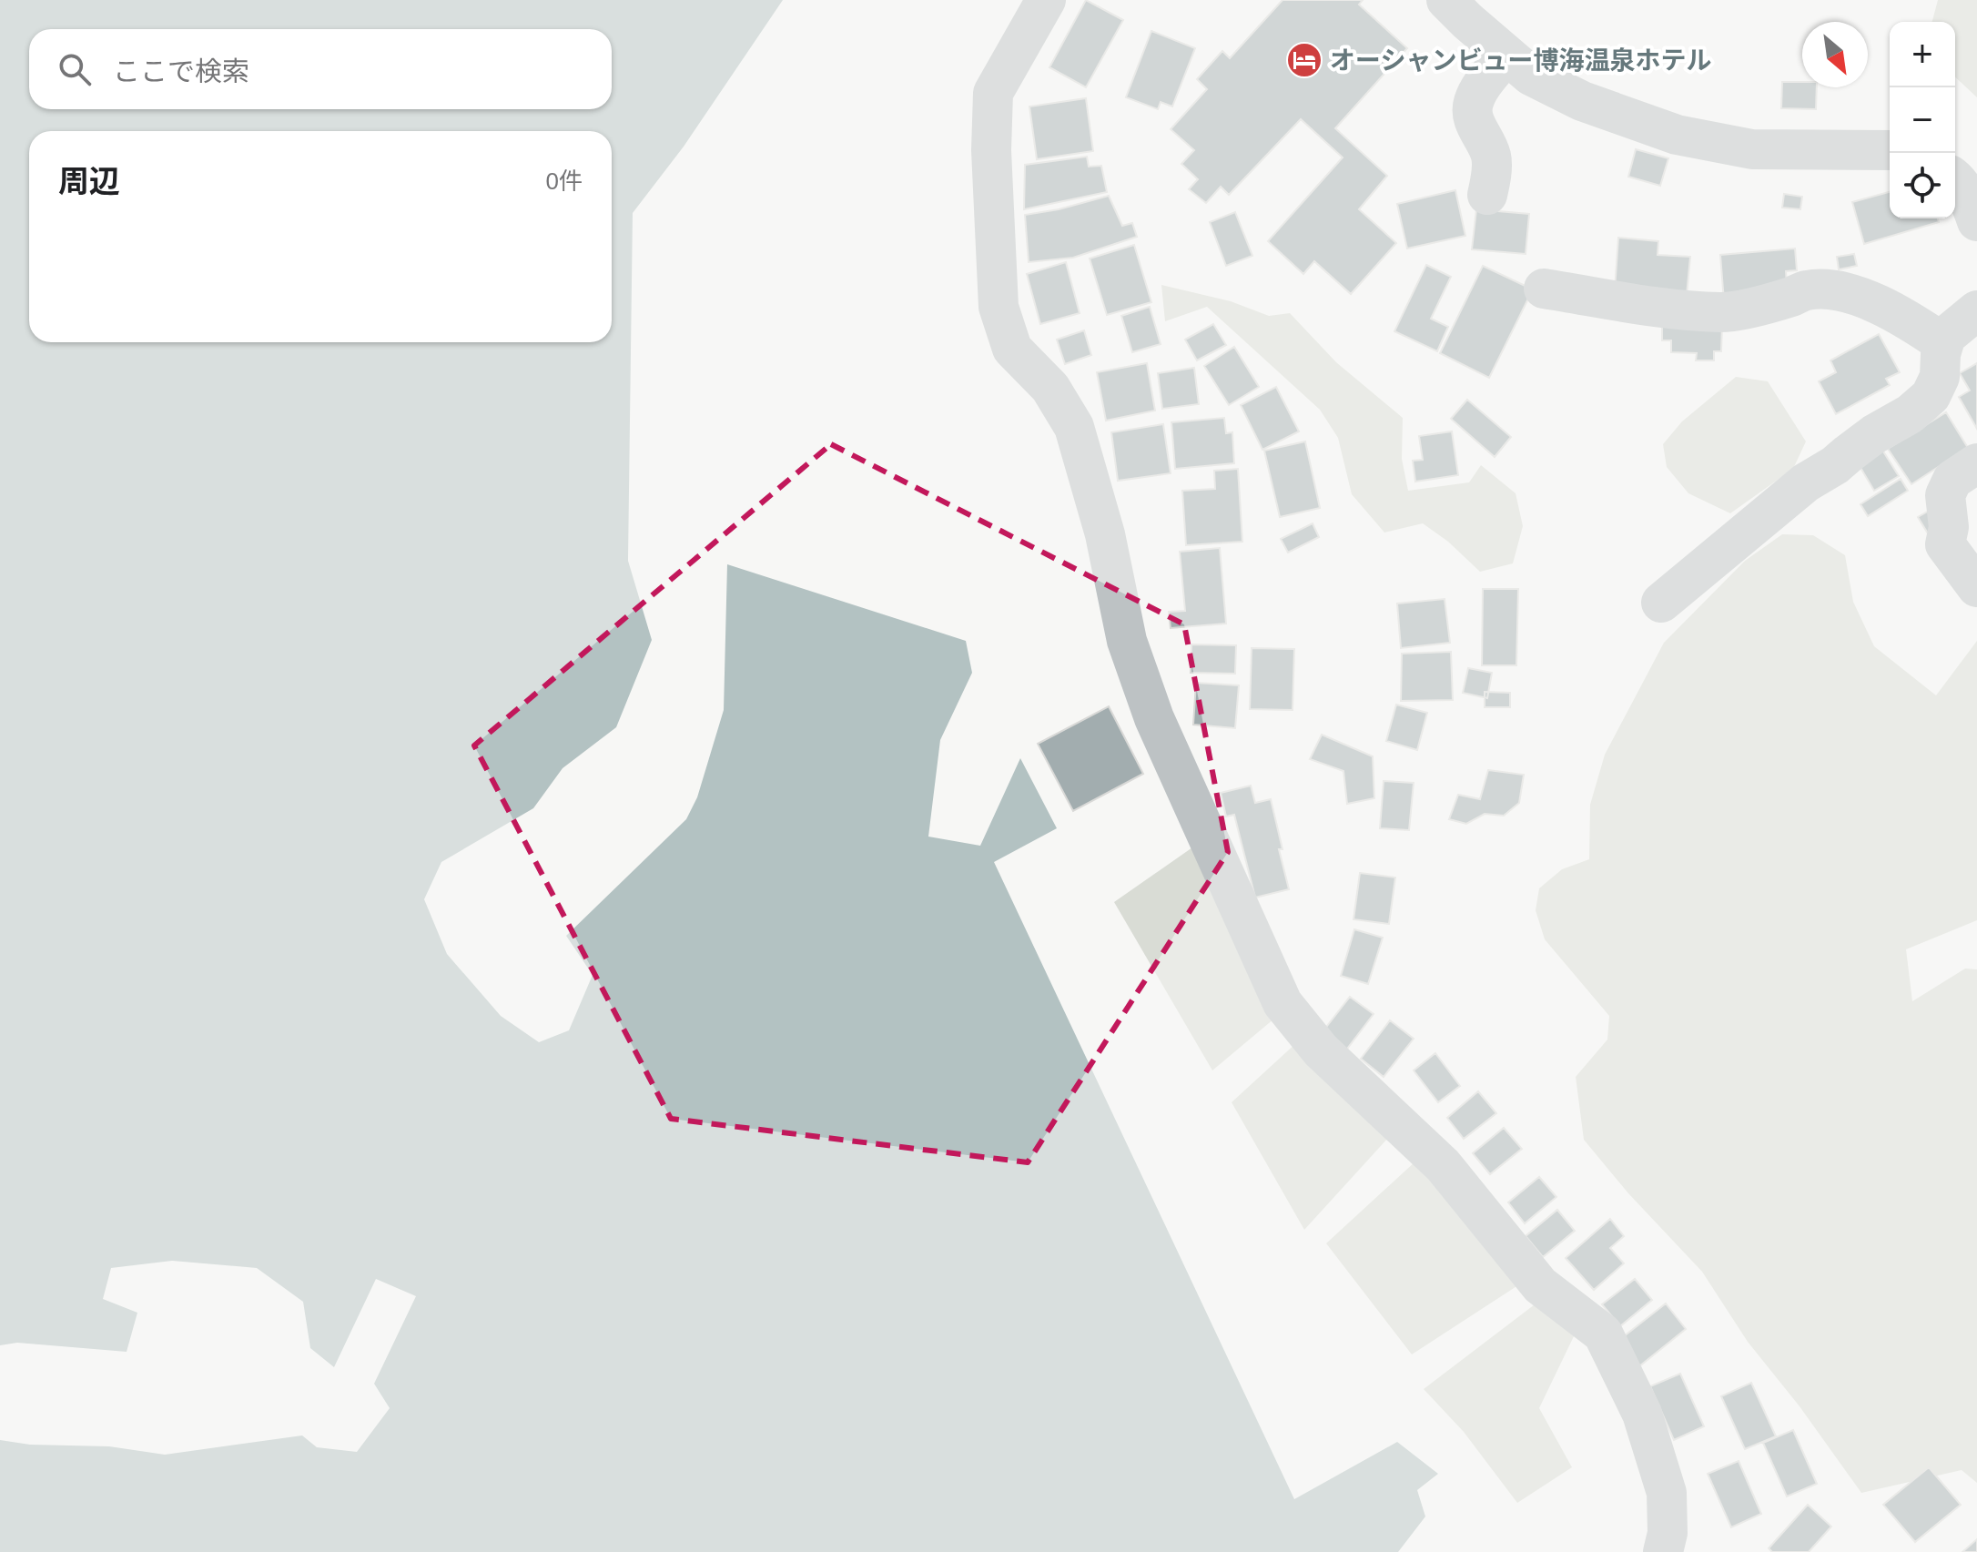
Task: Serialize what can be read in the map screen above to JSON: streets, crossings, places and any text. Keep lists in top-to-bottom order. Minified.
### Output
{"places":{"hotel":["オーシャンビュー博海温泉ホテル"]},"north":"bottom right","page":{"map_buttons":["+","−"],"search":"ここで検索","heading":["周辺","0件"]}}
